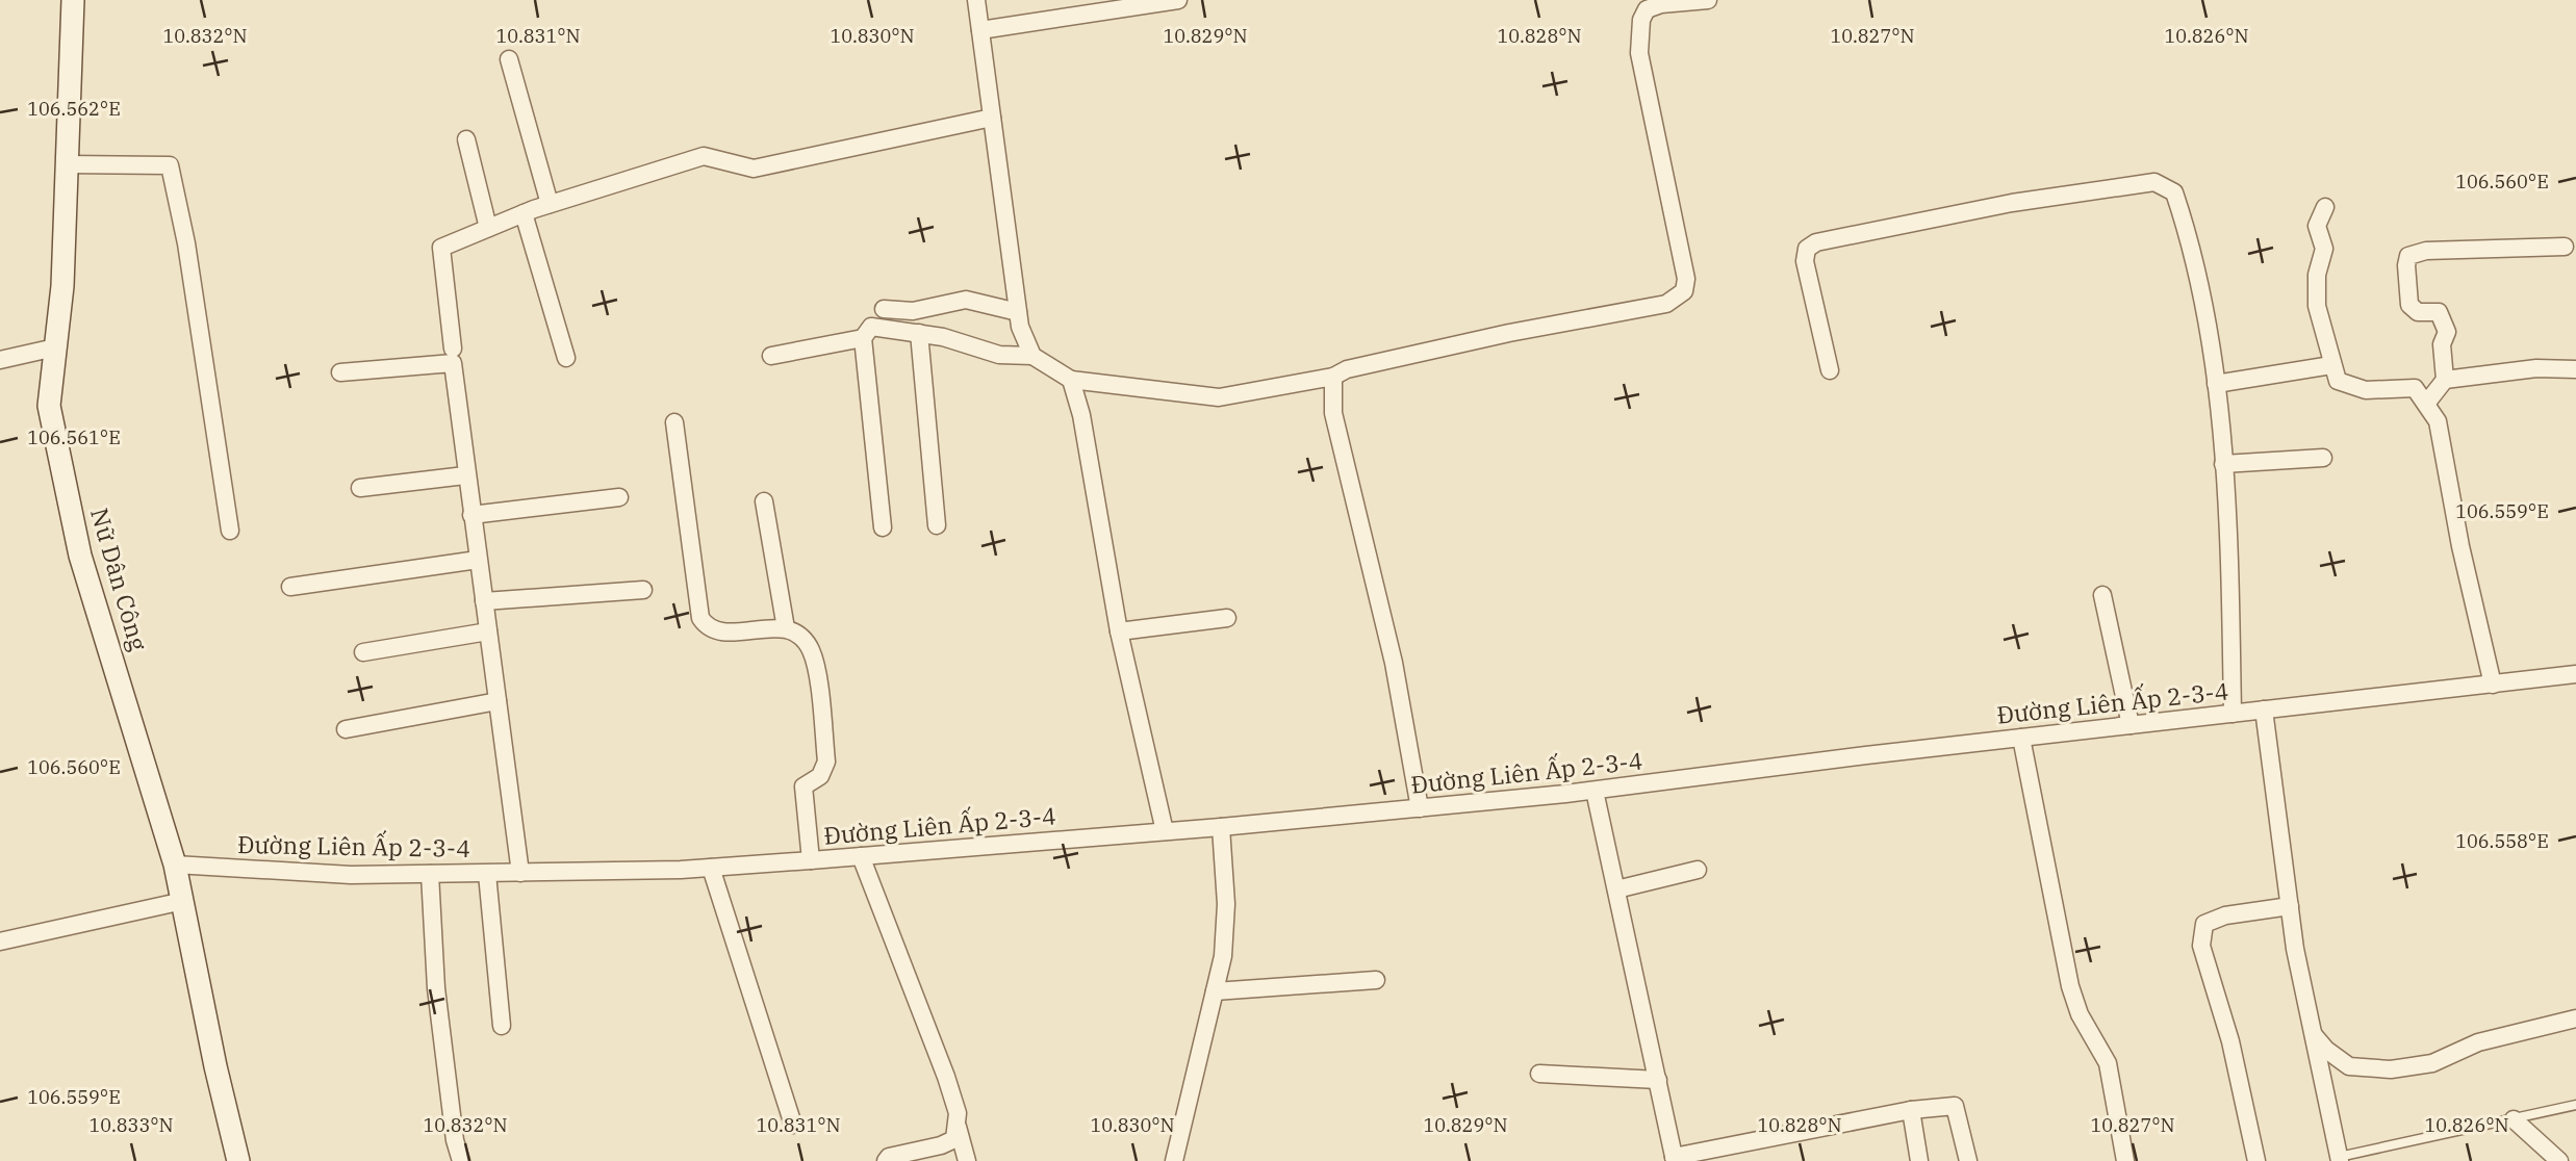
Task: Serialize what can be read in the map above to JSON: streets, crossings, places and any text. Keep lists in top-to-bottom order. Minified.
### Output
{"streets":{"street":["Nữ Dân Công","Đường Liên Ấp 2-3-4"]},"crossings":[["Nữ Dân Công","Đường Liên Ấp 2-3-4"]],"coordinates":["10.832°N","10.831°N","10.830°N","10.829°N","10.828°N","10.827°N","10.826°N","106.562°E","106.560°E","106.561°E","106.559°E","106.558°E","10.833°N"]}
